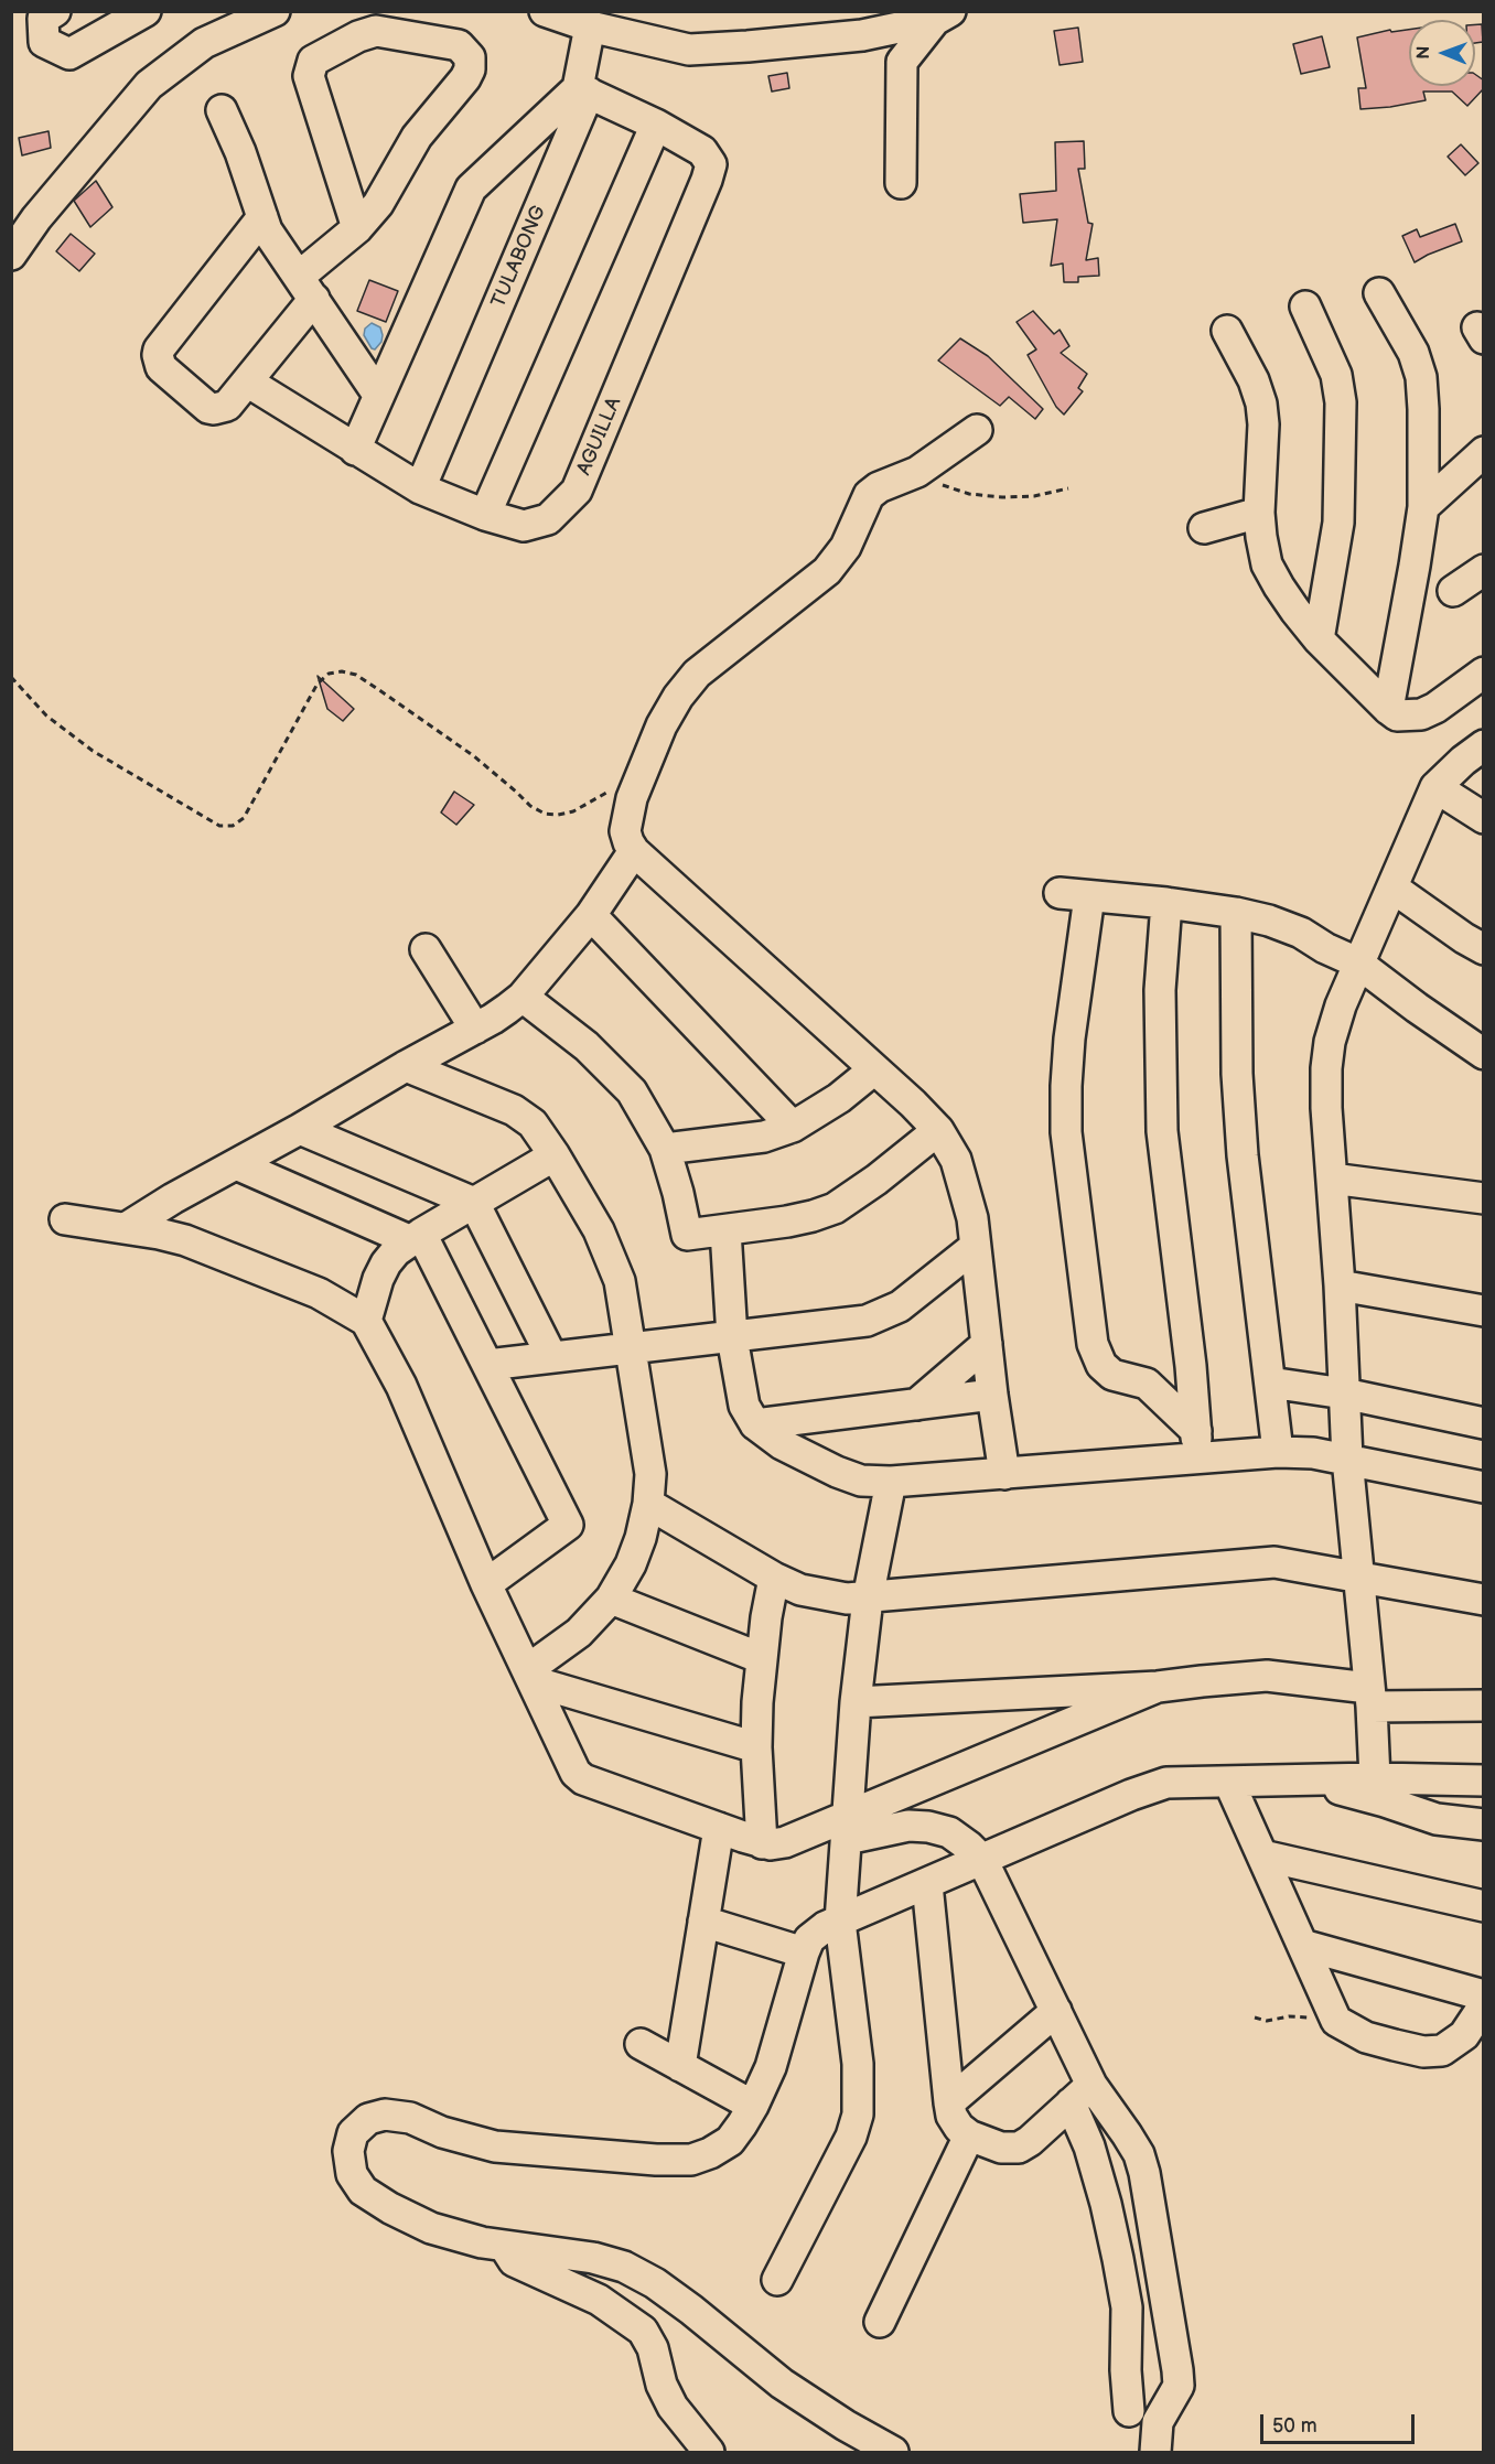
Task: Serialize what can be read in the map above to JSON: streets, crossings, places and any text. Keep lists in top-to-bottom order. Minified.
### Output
{"streets":{"street":["TULABONG","AGUILLA"]},"crossings":[["TULABONG","AGUILLA"]],"scale_bar":"50 m","north":"left"}
